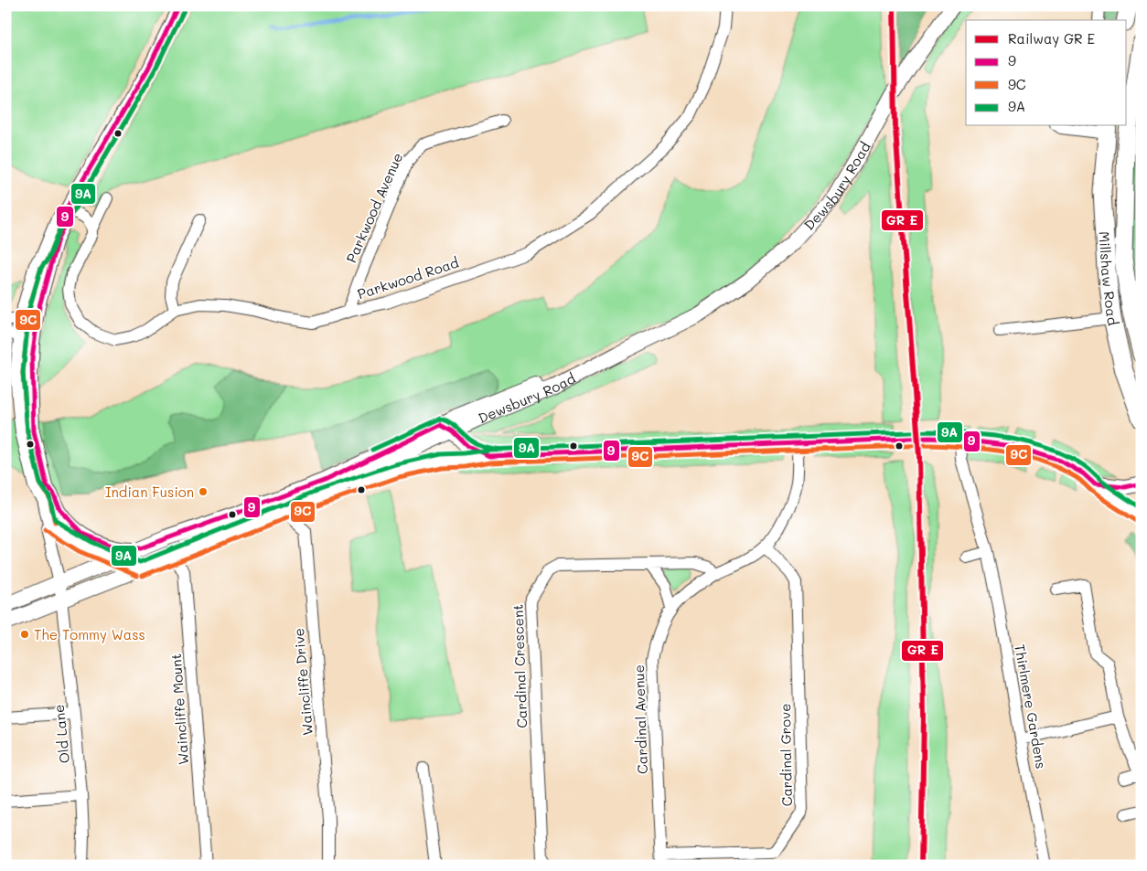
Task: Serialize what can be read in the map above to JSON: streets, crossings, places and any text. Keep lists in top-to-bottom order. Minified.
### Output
{"streets":{"highway":["Millshaw Road"],"main road":["Dewsbury Road"],"street":["Parkwood Avenue","Parkwood Road","Cardinal Crescent","Waincliffe Drive","Thirlmere Gardens","Waincliffe Mount","Cardinal Avenue","Old Lane","Cardinal Grove"]},"crossings":[["Dewsbury Road","Waincliffe Drive"],["Dewsbury Road","Waincliffe Mount"],["Dewsbury Road","Old Lane"],["Parkwood Avenue","Parkwood Road"],["Cardinal Crescent","Cardinal Avenue"],["Cardinal Avenue","Cardinal Grove"]],"places":["Indian Fusion","The Tommy Wass"],"lines":["transit line 9","transit line 9C","transit line 9A"],"legend":["Railway GR E","9","9C","9A"]}
